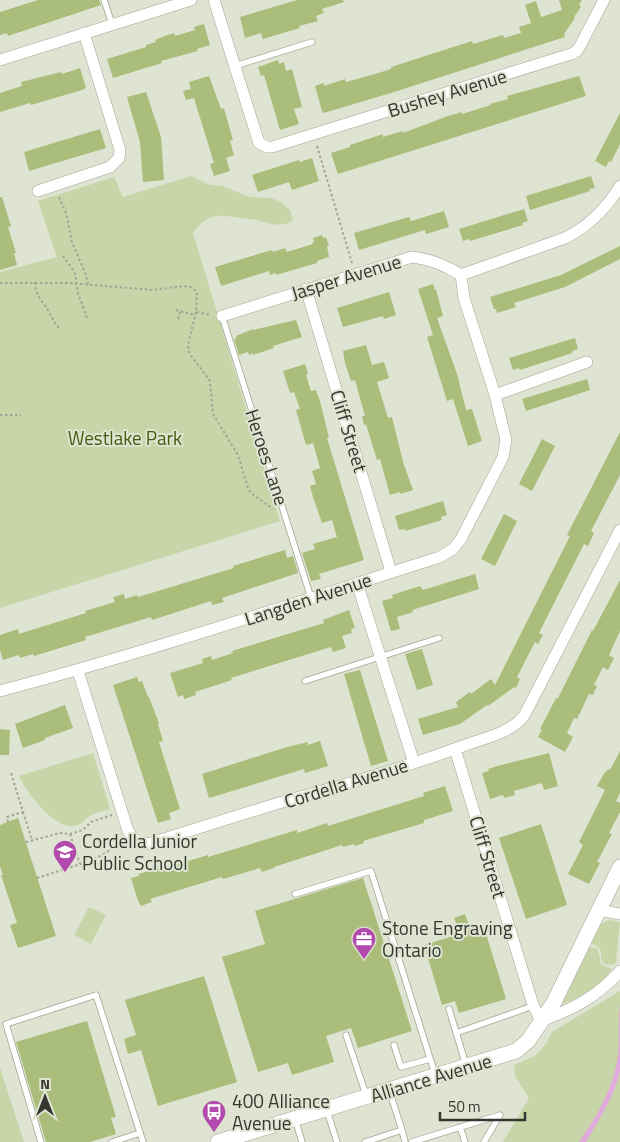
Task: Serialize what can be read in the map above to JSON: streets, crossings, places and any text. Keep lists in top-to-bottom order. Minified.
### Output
{"streets":{"street":["Bushey Avenue","Jasper Avenue","Cliff Street","Langden Avenue","Cordella Avenue","Alliance Avenue"],"lane":["Heroes Lane"]},"crossings":[["Jasper Avenue","Cliff Street"],["Jasper Avenue","Heroes Lane"],["Jasper Avenue","Langden Avenue"],["Cliff Street","Langden Avenue"],["Cliff Street","Cordella Avenue"],["Cliff Street","Alliance Avenue"],["Heroes Lane","Langden Avenue"],["Langden Avenue","Cordella Avenue"]],"parks":["Westlake Park"],"places":{"school or university":["Cordella Junior Public School"],"office":["Stone Engraving Ontario"],"bus stop":["400 Alliance Avenue"]},"scale_bar":"50 m","north":"top"}
